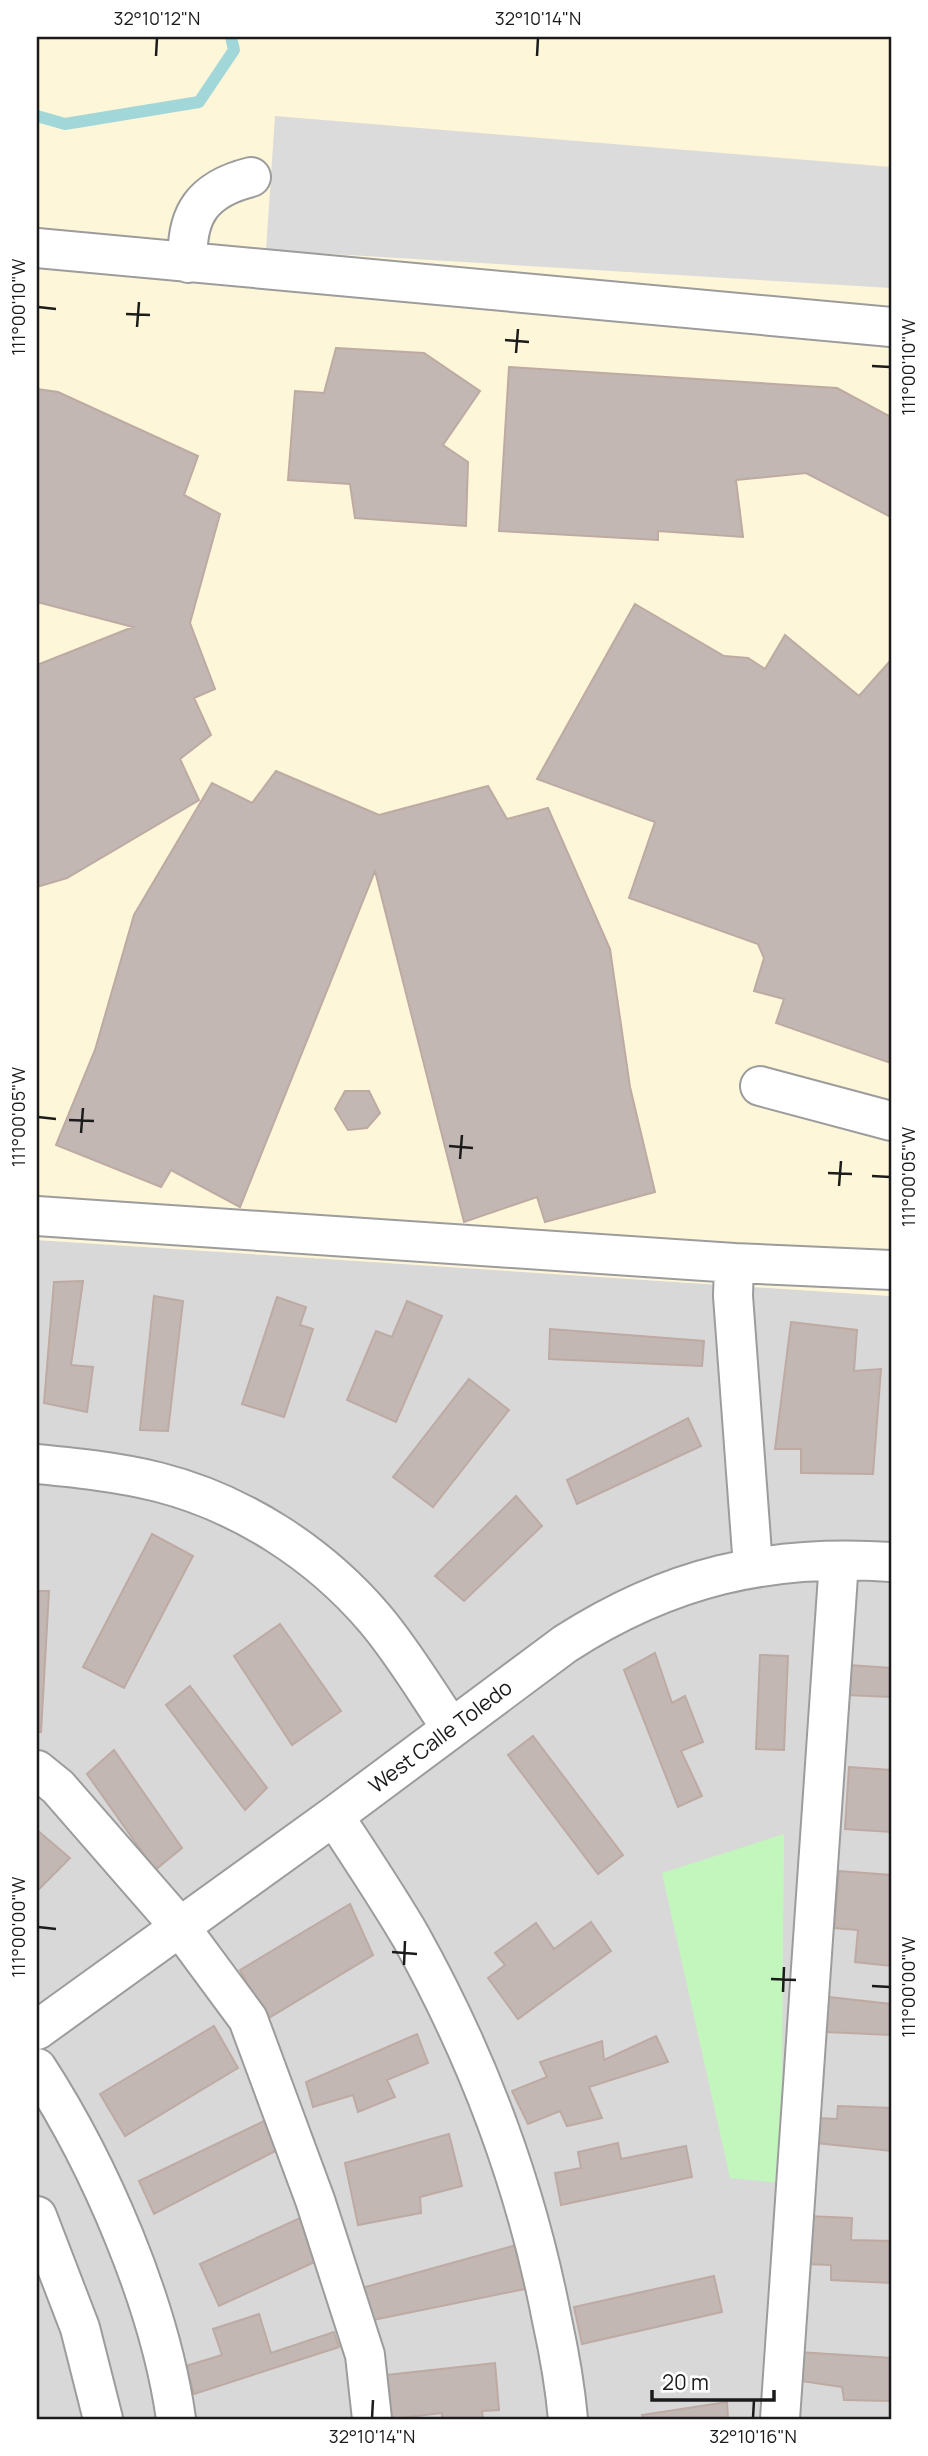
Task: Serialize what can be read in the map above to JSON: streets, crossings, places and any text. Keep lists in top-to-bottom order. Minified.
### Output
{"streets":{"street":["West Calle Toledo"]},"scale_bar":"20 m","coordinates":["32°10'12\"N","32°10'14\"N","111°00'10\"W","111°00'05\"W","111°00'00\"W","32°10'16\"N"]}
